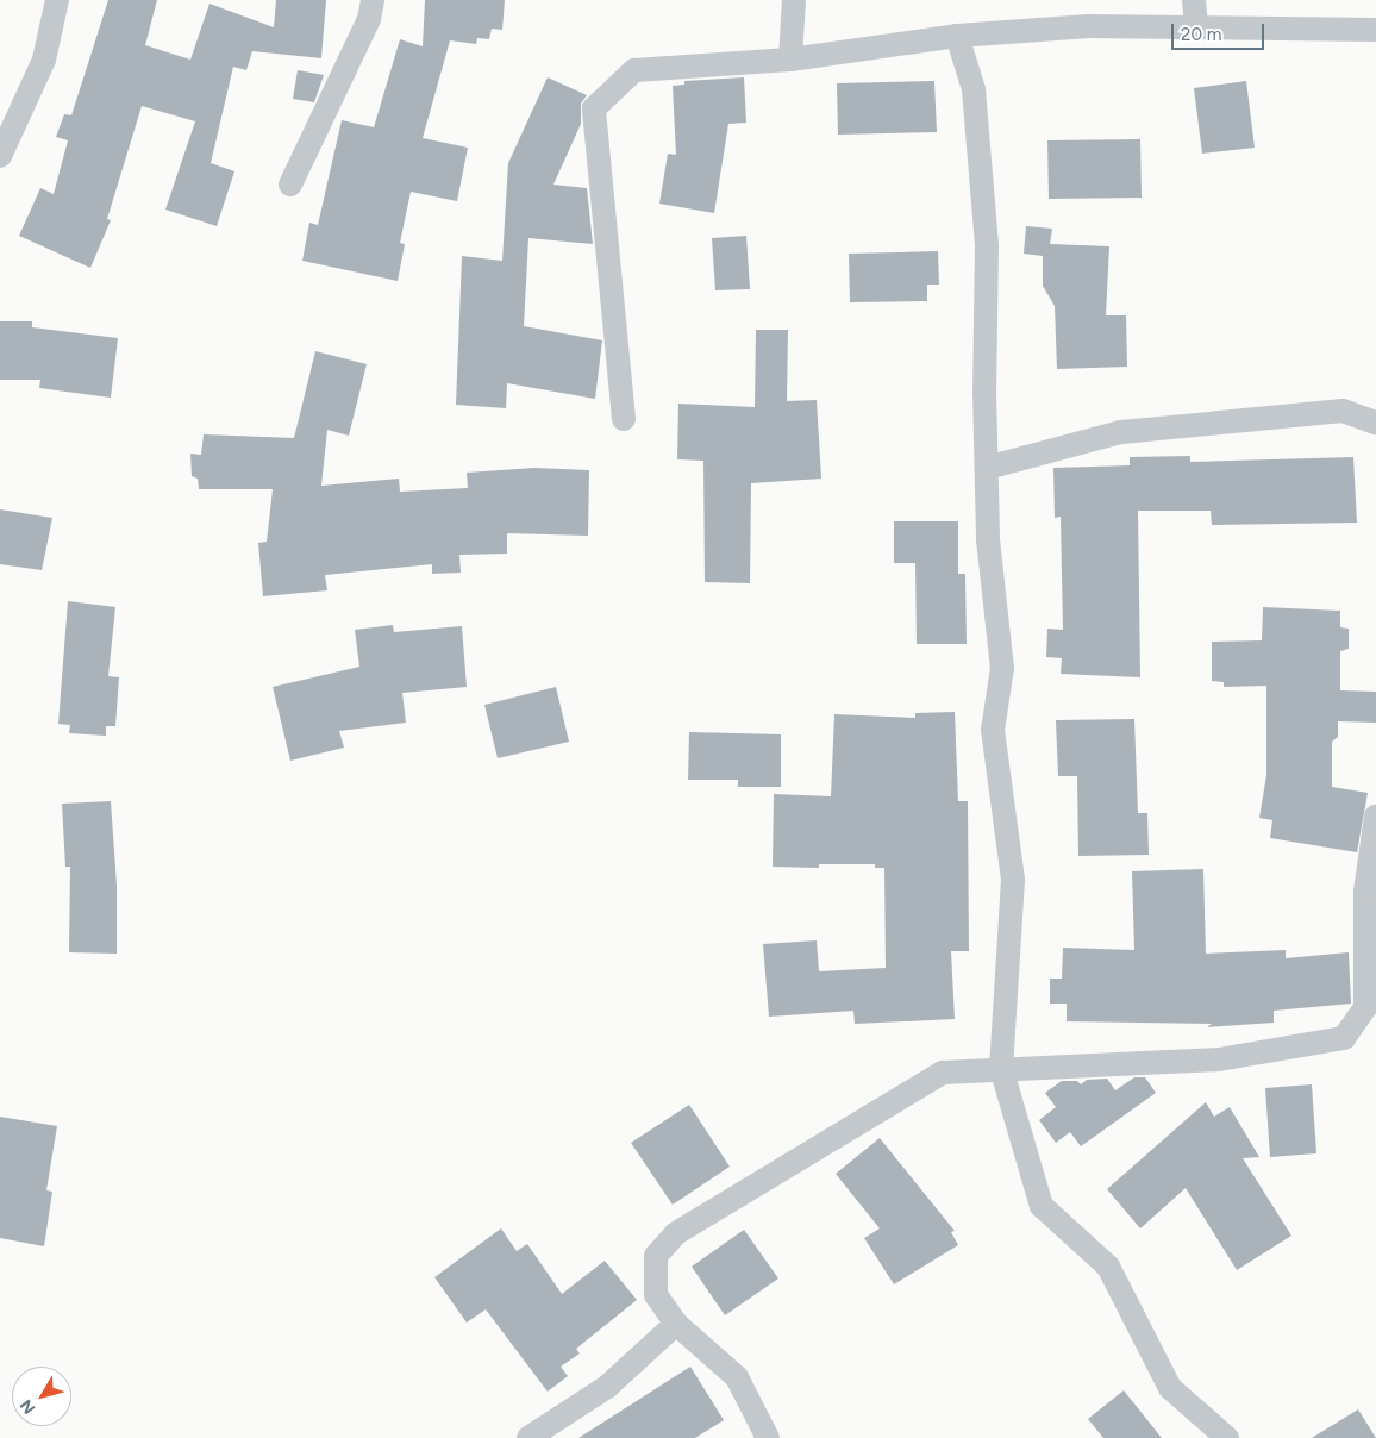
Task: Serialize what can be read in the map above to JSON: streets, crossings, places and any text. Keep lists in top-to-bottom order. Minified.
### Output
{"scale_bar":"20 m","north":"bottom left"}
